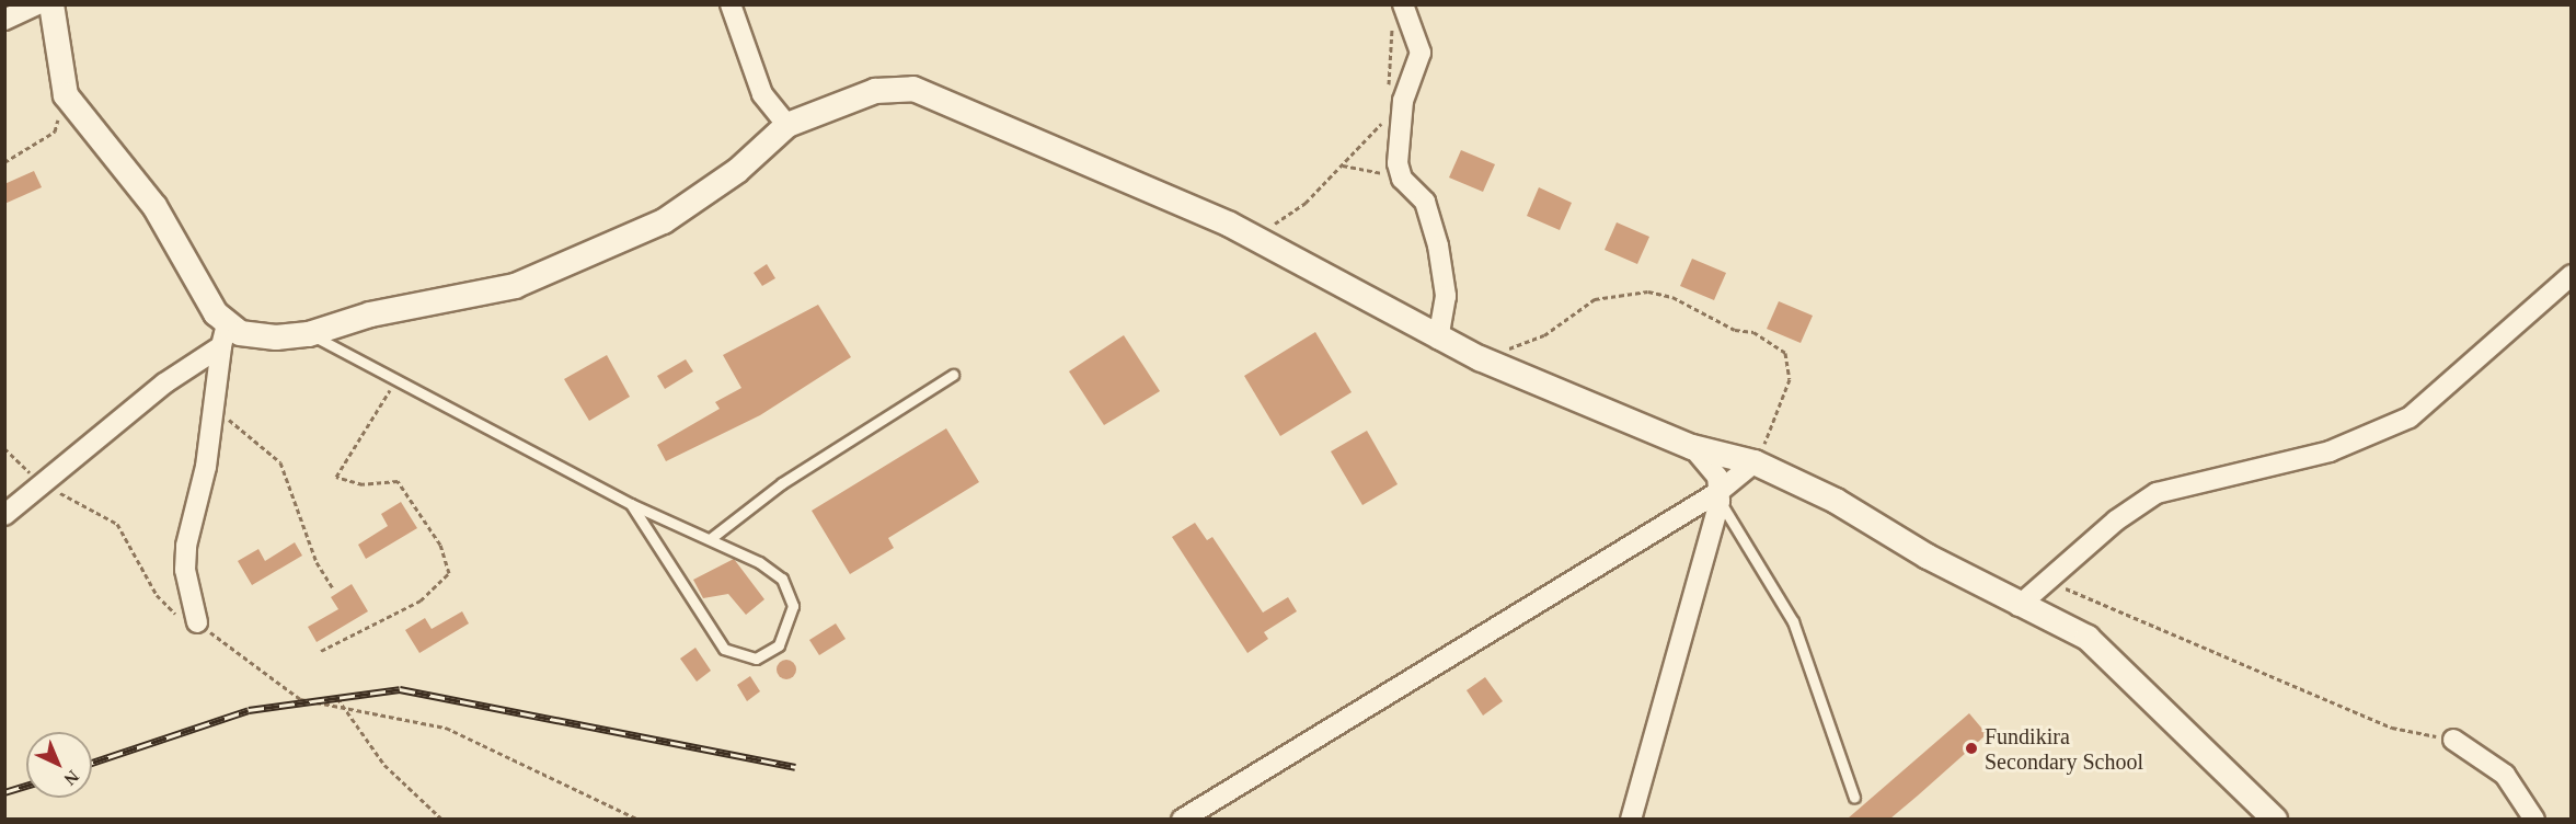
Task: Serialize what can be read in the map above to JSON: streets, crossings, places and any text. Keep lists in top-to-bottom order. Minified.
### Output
{"places":["Fundikira Secondary School"],"north":"bottom right"}
